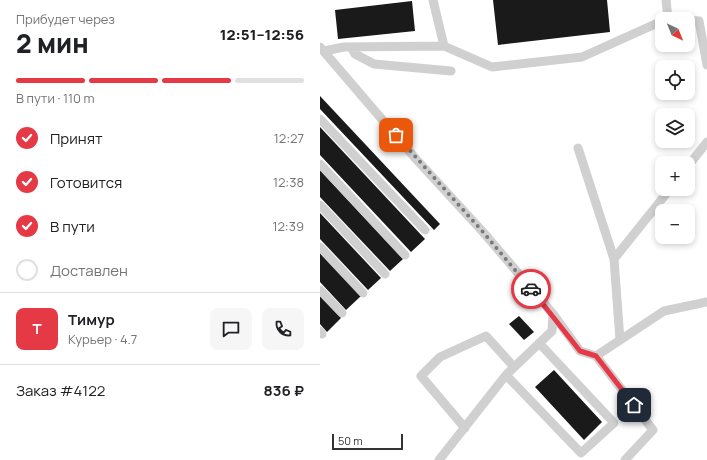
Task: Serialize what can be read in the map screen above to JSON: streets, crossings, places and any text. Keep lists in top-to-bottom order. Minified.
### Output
{"scale_bar":"50 m","north":"bottom right","page":{"heading":["2 мин","Прибудет через","12:51–12:56"],"panel":["Тимур","Курьер · 4.7","Заказ #4122","836 ₽"],"map_buttons":["+","−"],"bar":"В пути · 110 m","list":[["Принят","12:27"],["Готовится","12:38"],["В пути","12:39"],"Доставлен"],"round":"Т","scale":"50 m"}}
